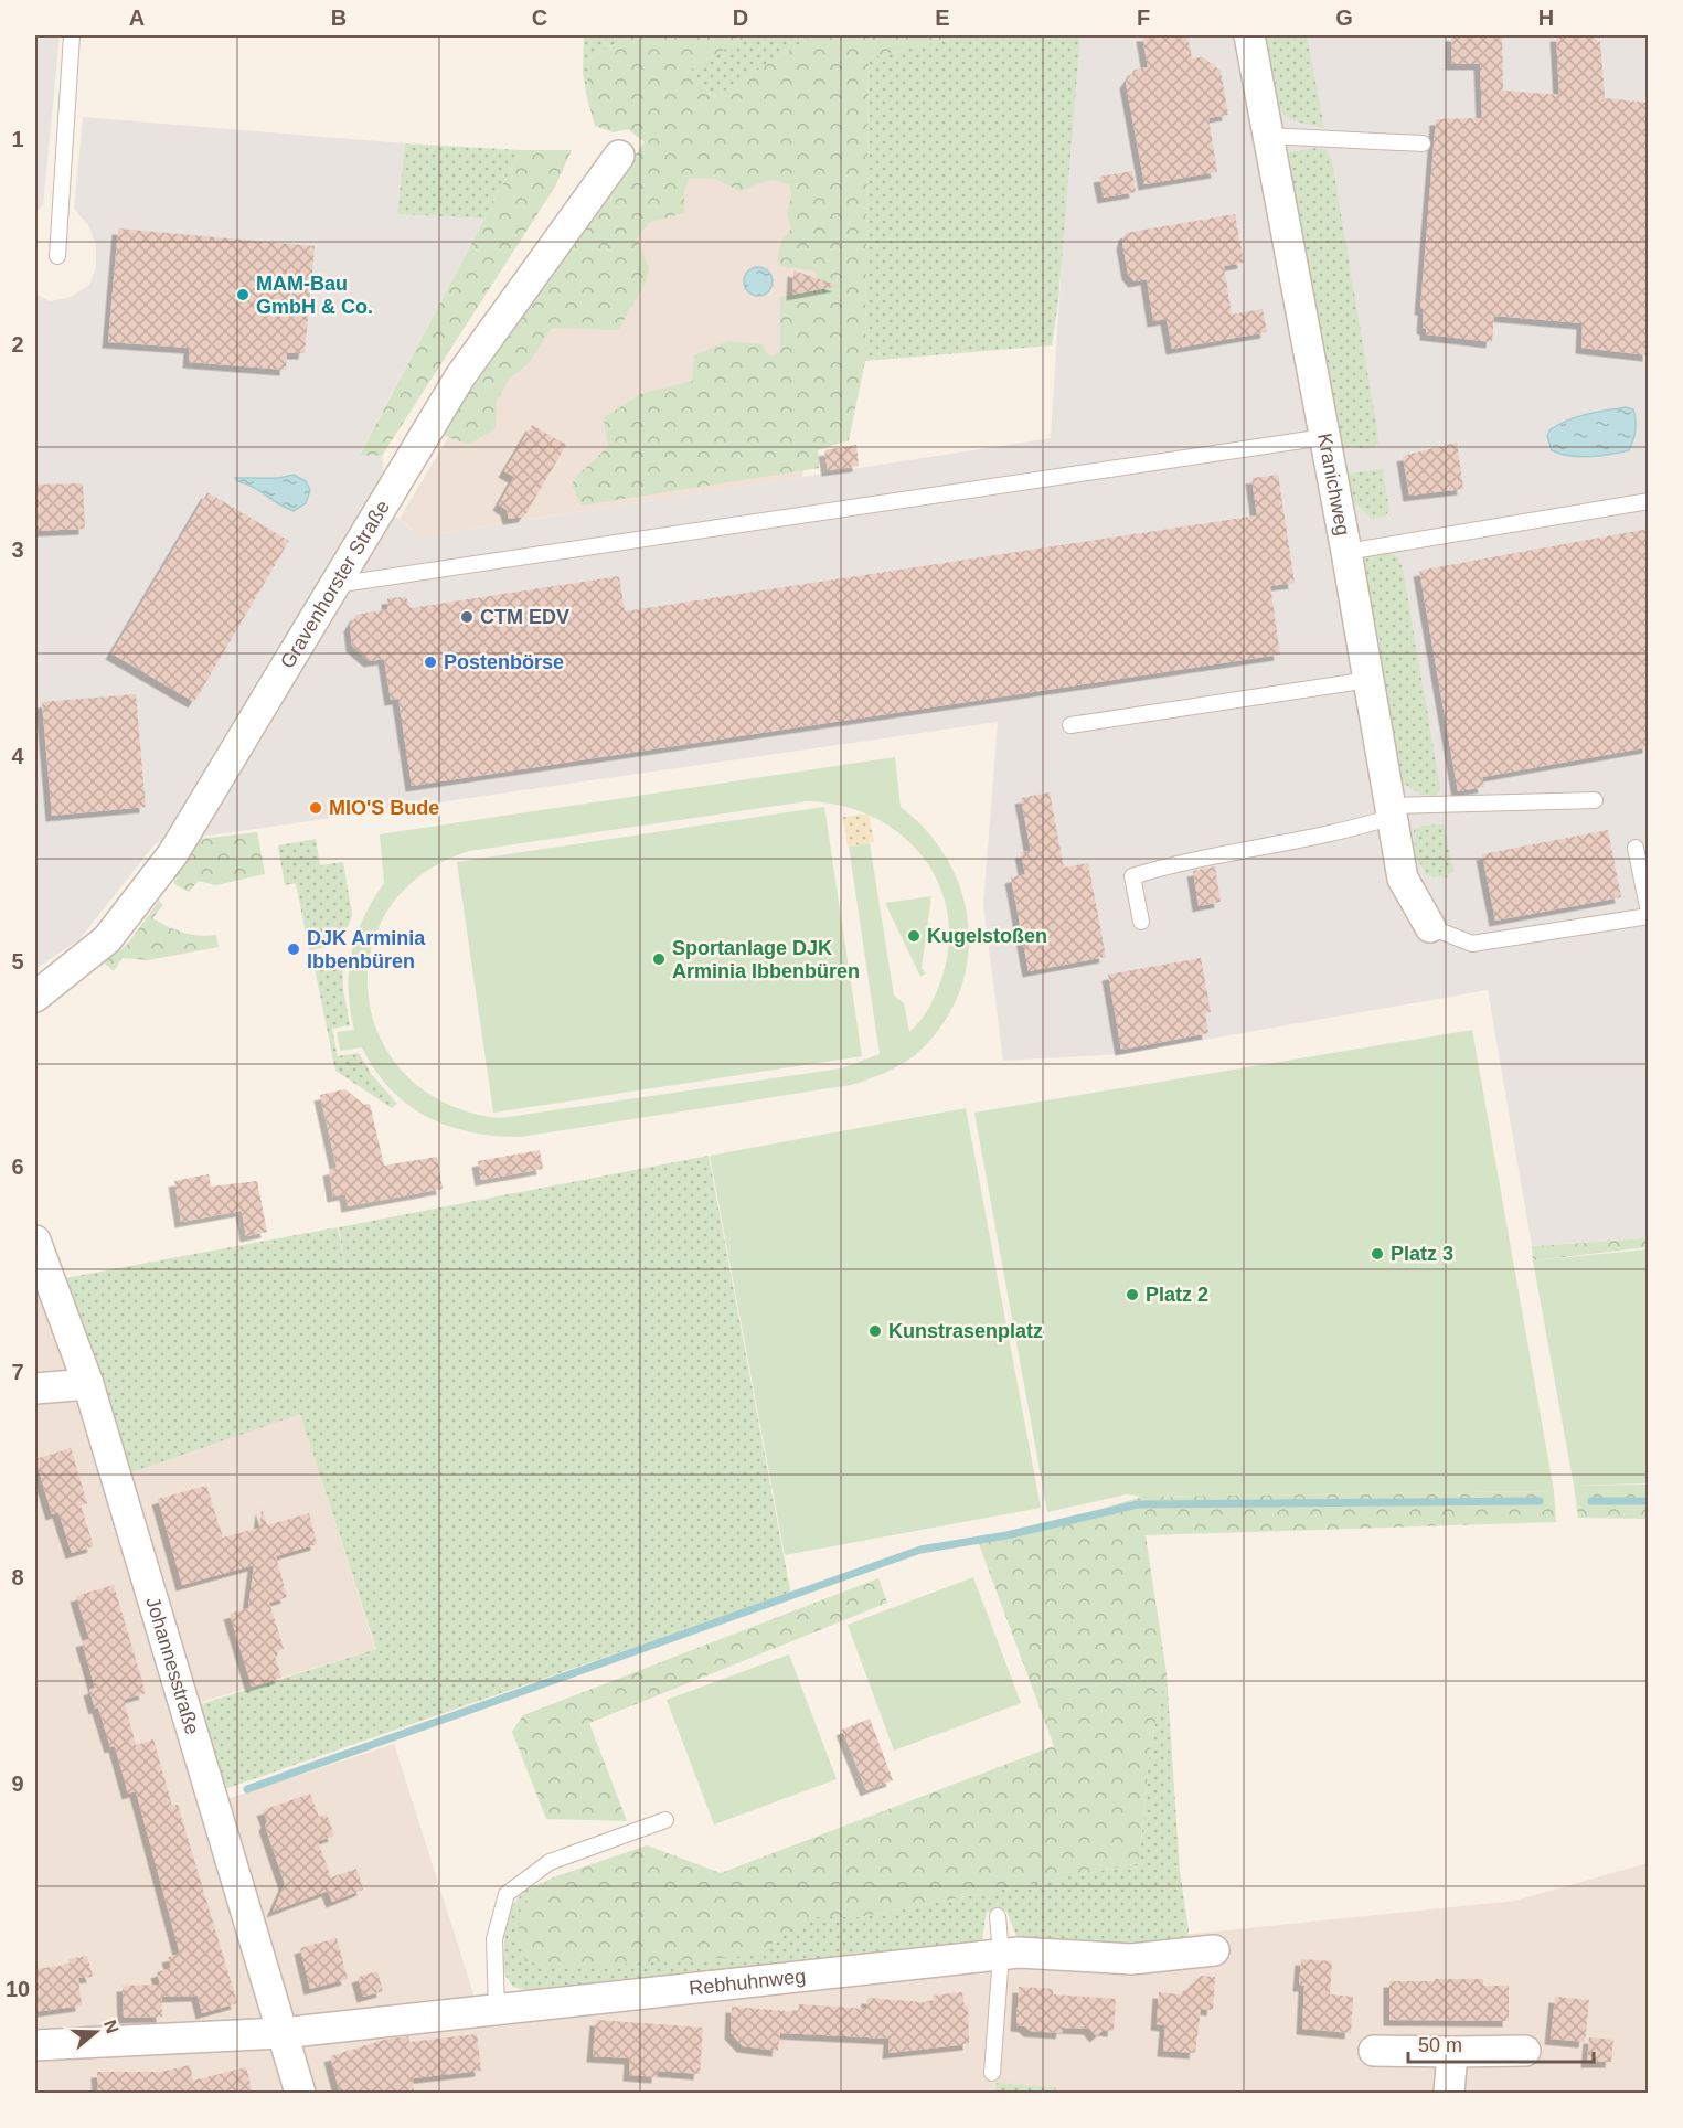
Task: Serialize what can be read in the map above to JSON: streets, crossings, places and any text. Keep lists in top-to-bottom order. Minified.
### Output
{"streets":{"street":["Kranichweg","Gravenhorster Straße","Johannesstraße","Rebhuhnweg"]},"crossings":[["Johannesstraße","Rebhuhnweg"]],"places":["MAM-Bau GmbH & Co.","CTM EDV","Postenbörse","MIO'S Bude","Kugelstoßen","DJK Arminia Ibbenbüren","Sportanlage DJK Arminia Ibbenbüren","Platz 3","Platz 2","Kunstrasenplatz"],"scale_bar":"50 m","north":"right","grid":{"columns":["A","B","C","D","E","F","G","H"],"rows":["1","2","3","4","5","6","7","8","9","10"]}}
